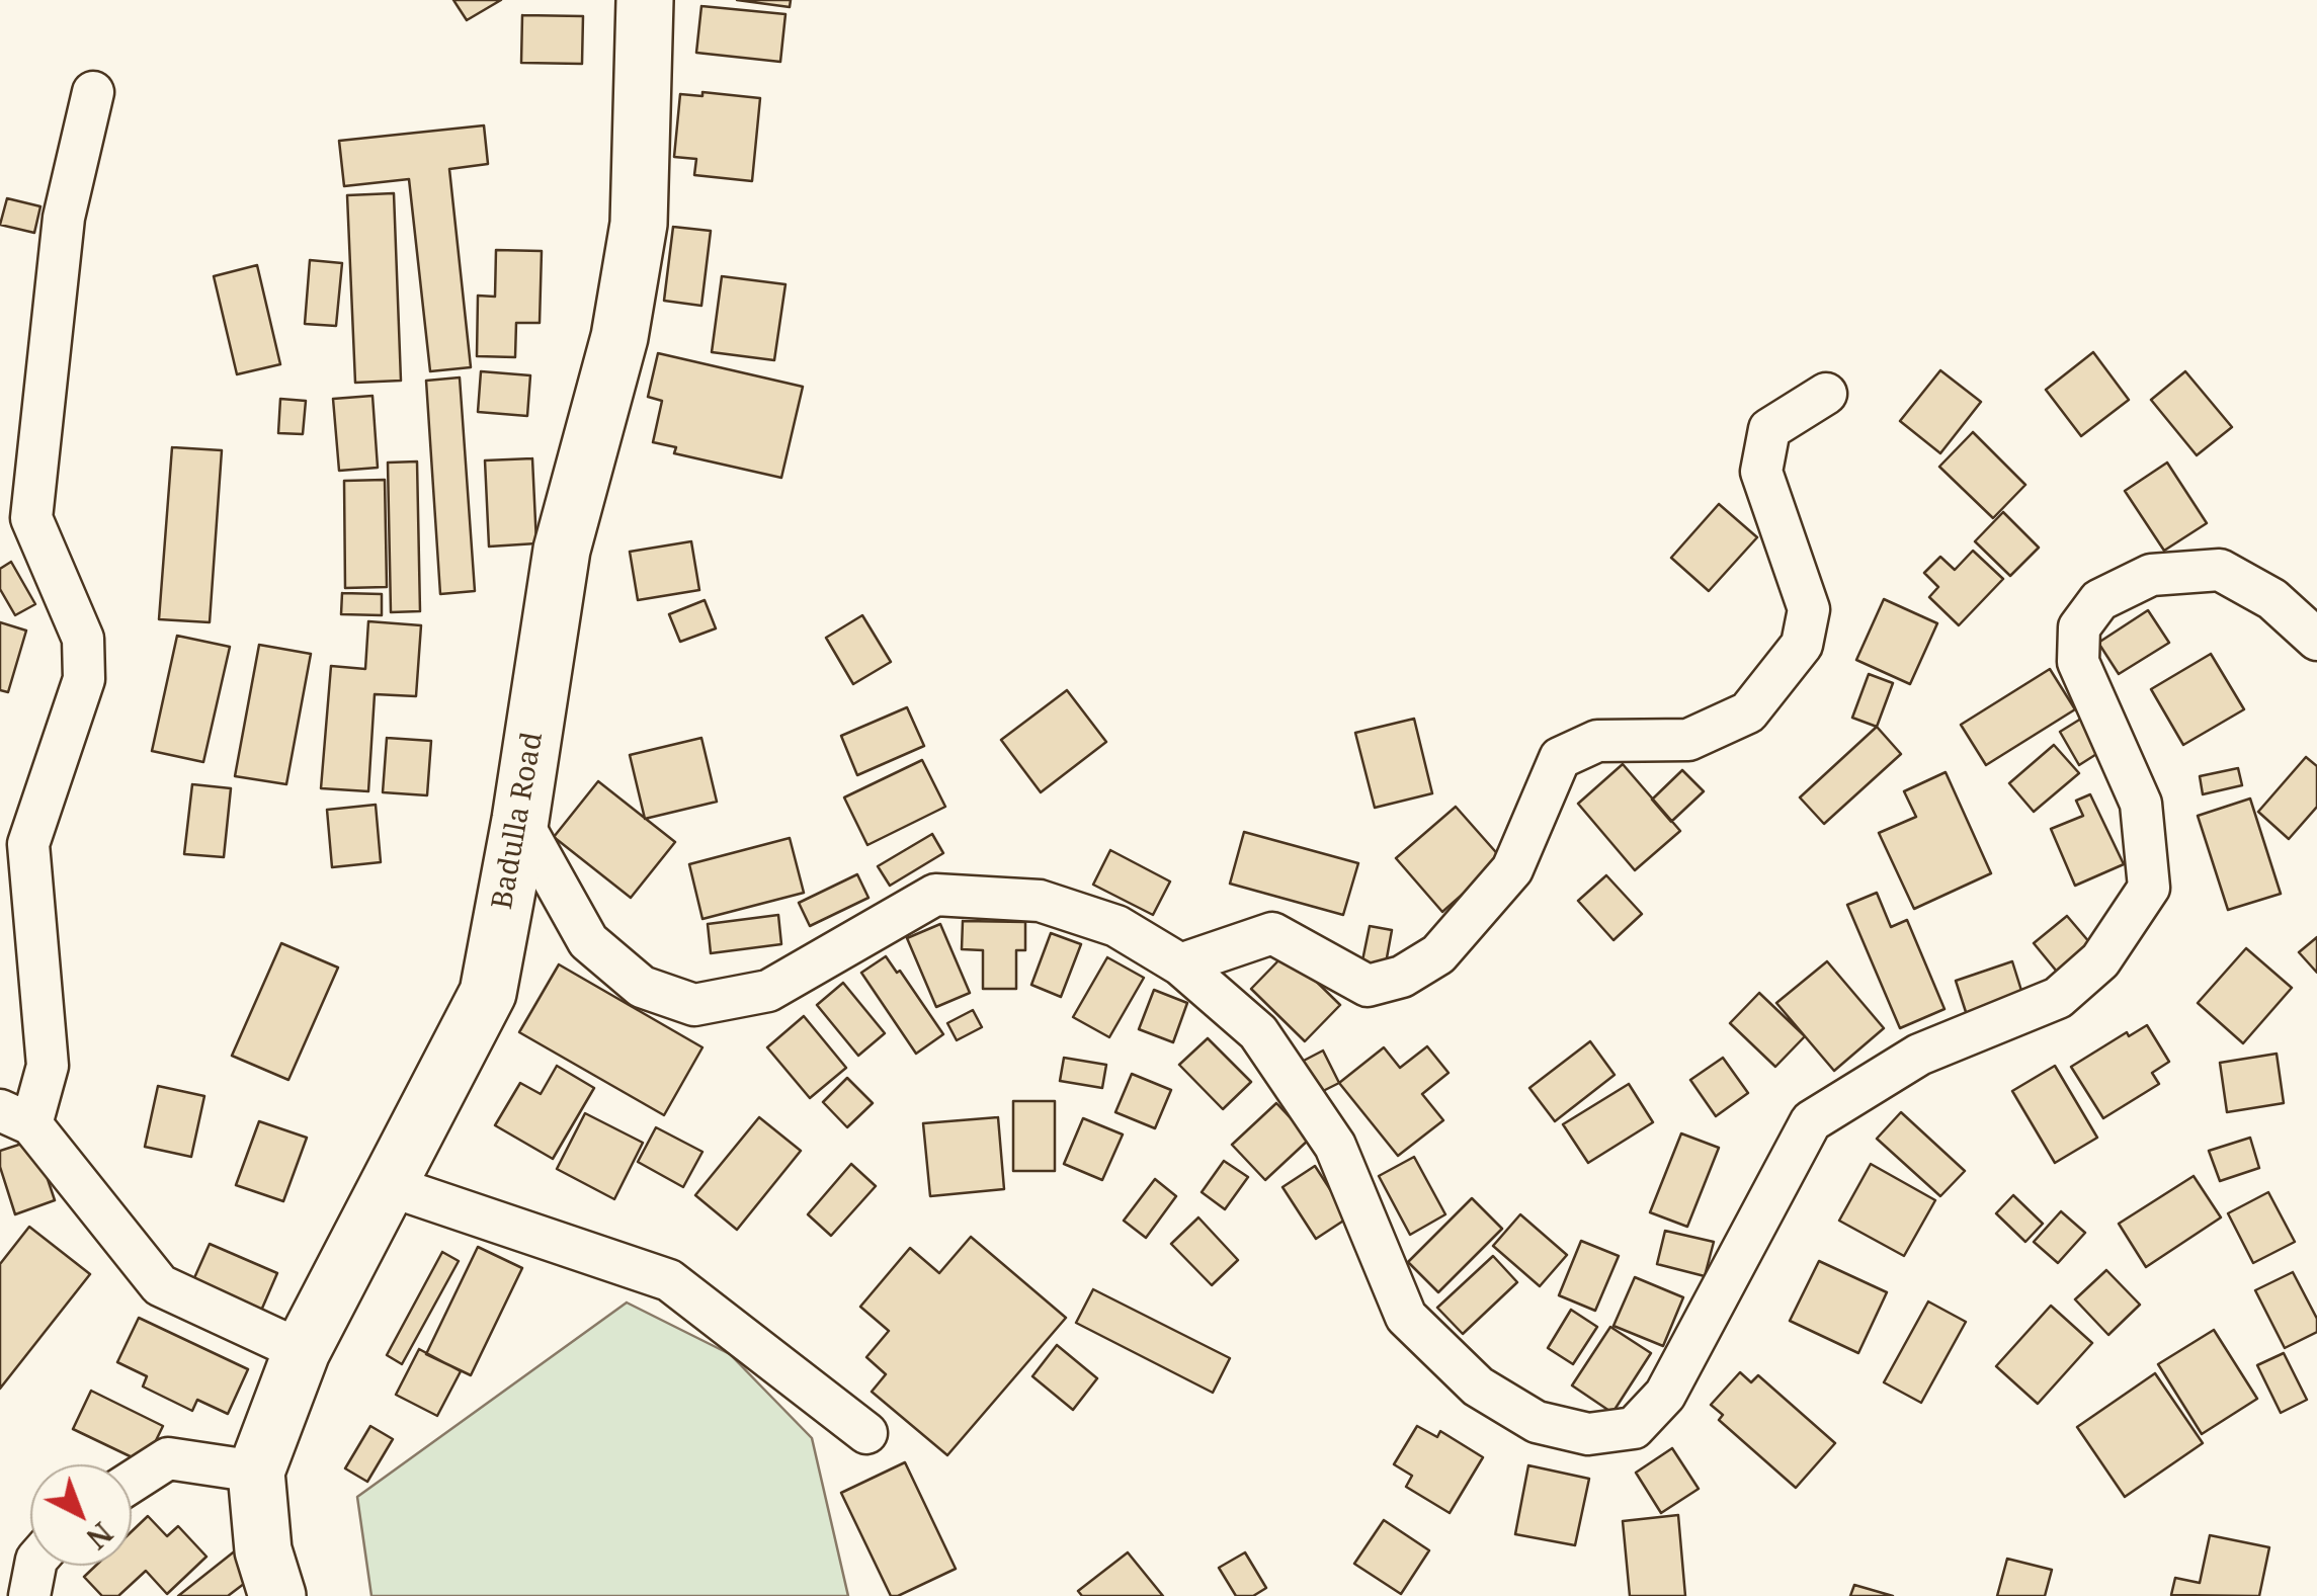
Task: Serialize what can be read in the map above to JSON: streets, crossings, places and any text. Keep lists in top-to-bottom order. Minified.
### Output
{"streets":{"highway":["Badulla Road"]},"north":"bottom right"}
